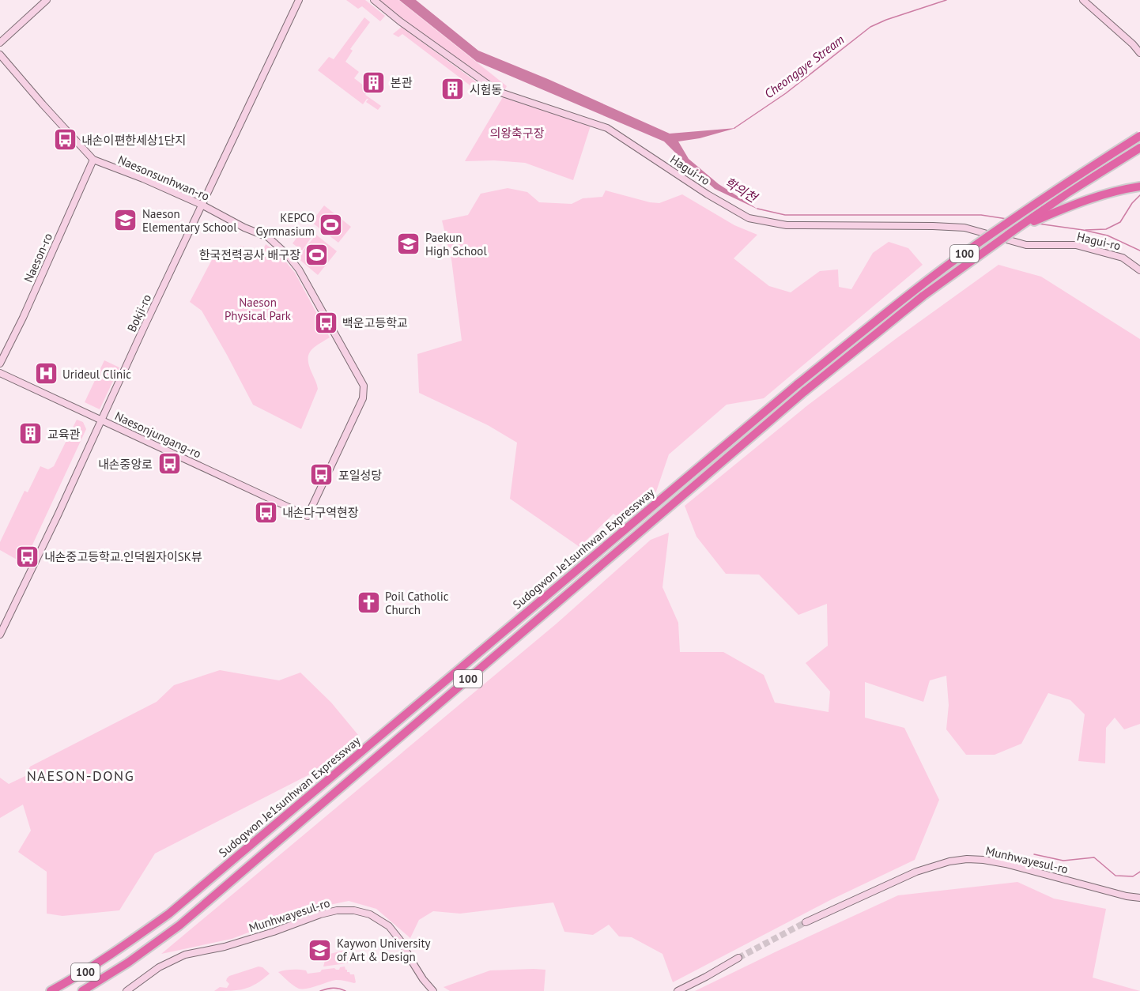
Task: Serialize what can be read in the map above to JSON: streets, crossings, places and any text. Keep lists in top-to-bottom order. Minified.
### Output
{"streets":{"highway":["100","Sudogwon Je1sunhwan Expressway"],"street":["Hagui-ro","Naesonsunhwan-ro","Naeson-ro","Bokji-ro","Naesonjungang-ro","Munhwayesul-ro"]},"crossings":[["Naesonsunhwan-ro","Naeson-ro"],["Naesonsunhwan-ro","Bokji-ro"],["Naesonsunhwan-ro","Naesonjungang-ro"],["Bokji-ro","Naesonjungang-ro"]],"districts":["NAESON-DONG"],"water":["Cheonggye Stream","학의천"],"parks":["의왕축구장","Naeson Physical Park"],"places":{"building":["본관","시험동","교육관"],"bus stop":["내손이편한세상1단지","백운고등학교","내손중앙로","포일성당","내손다구역현장","내손중고등학교.인덕원자이SK뷰"],"school or university":["Naeson Elementary School","Paekun High School","Kaywon University of Art & Design"],"sports":["KEPCO Gymnasium","한국전력공사 배구장"],"hospital":["Urideul Clinic"],"church":["Poil Catholic Church"]}}
